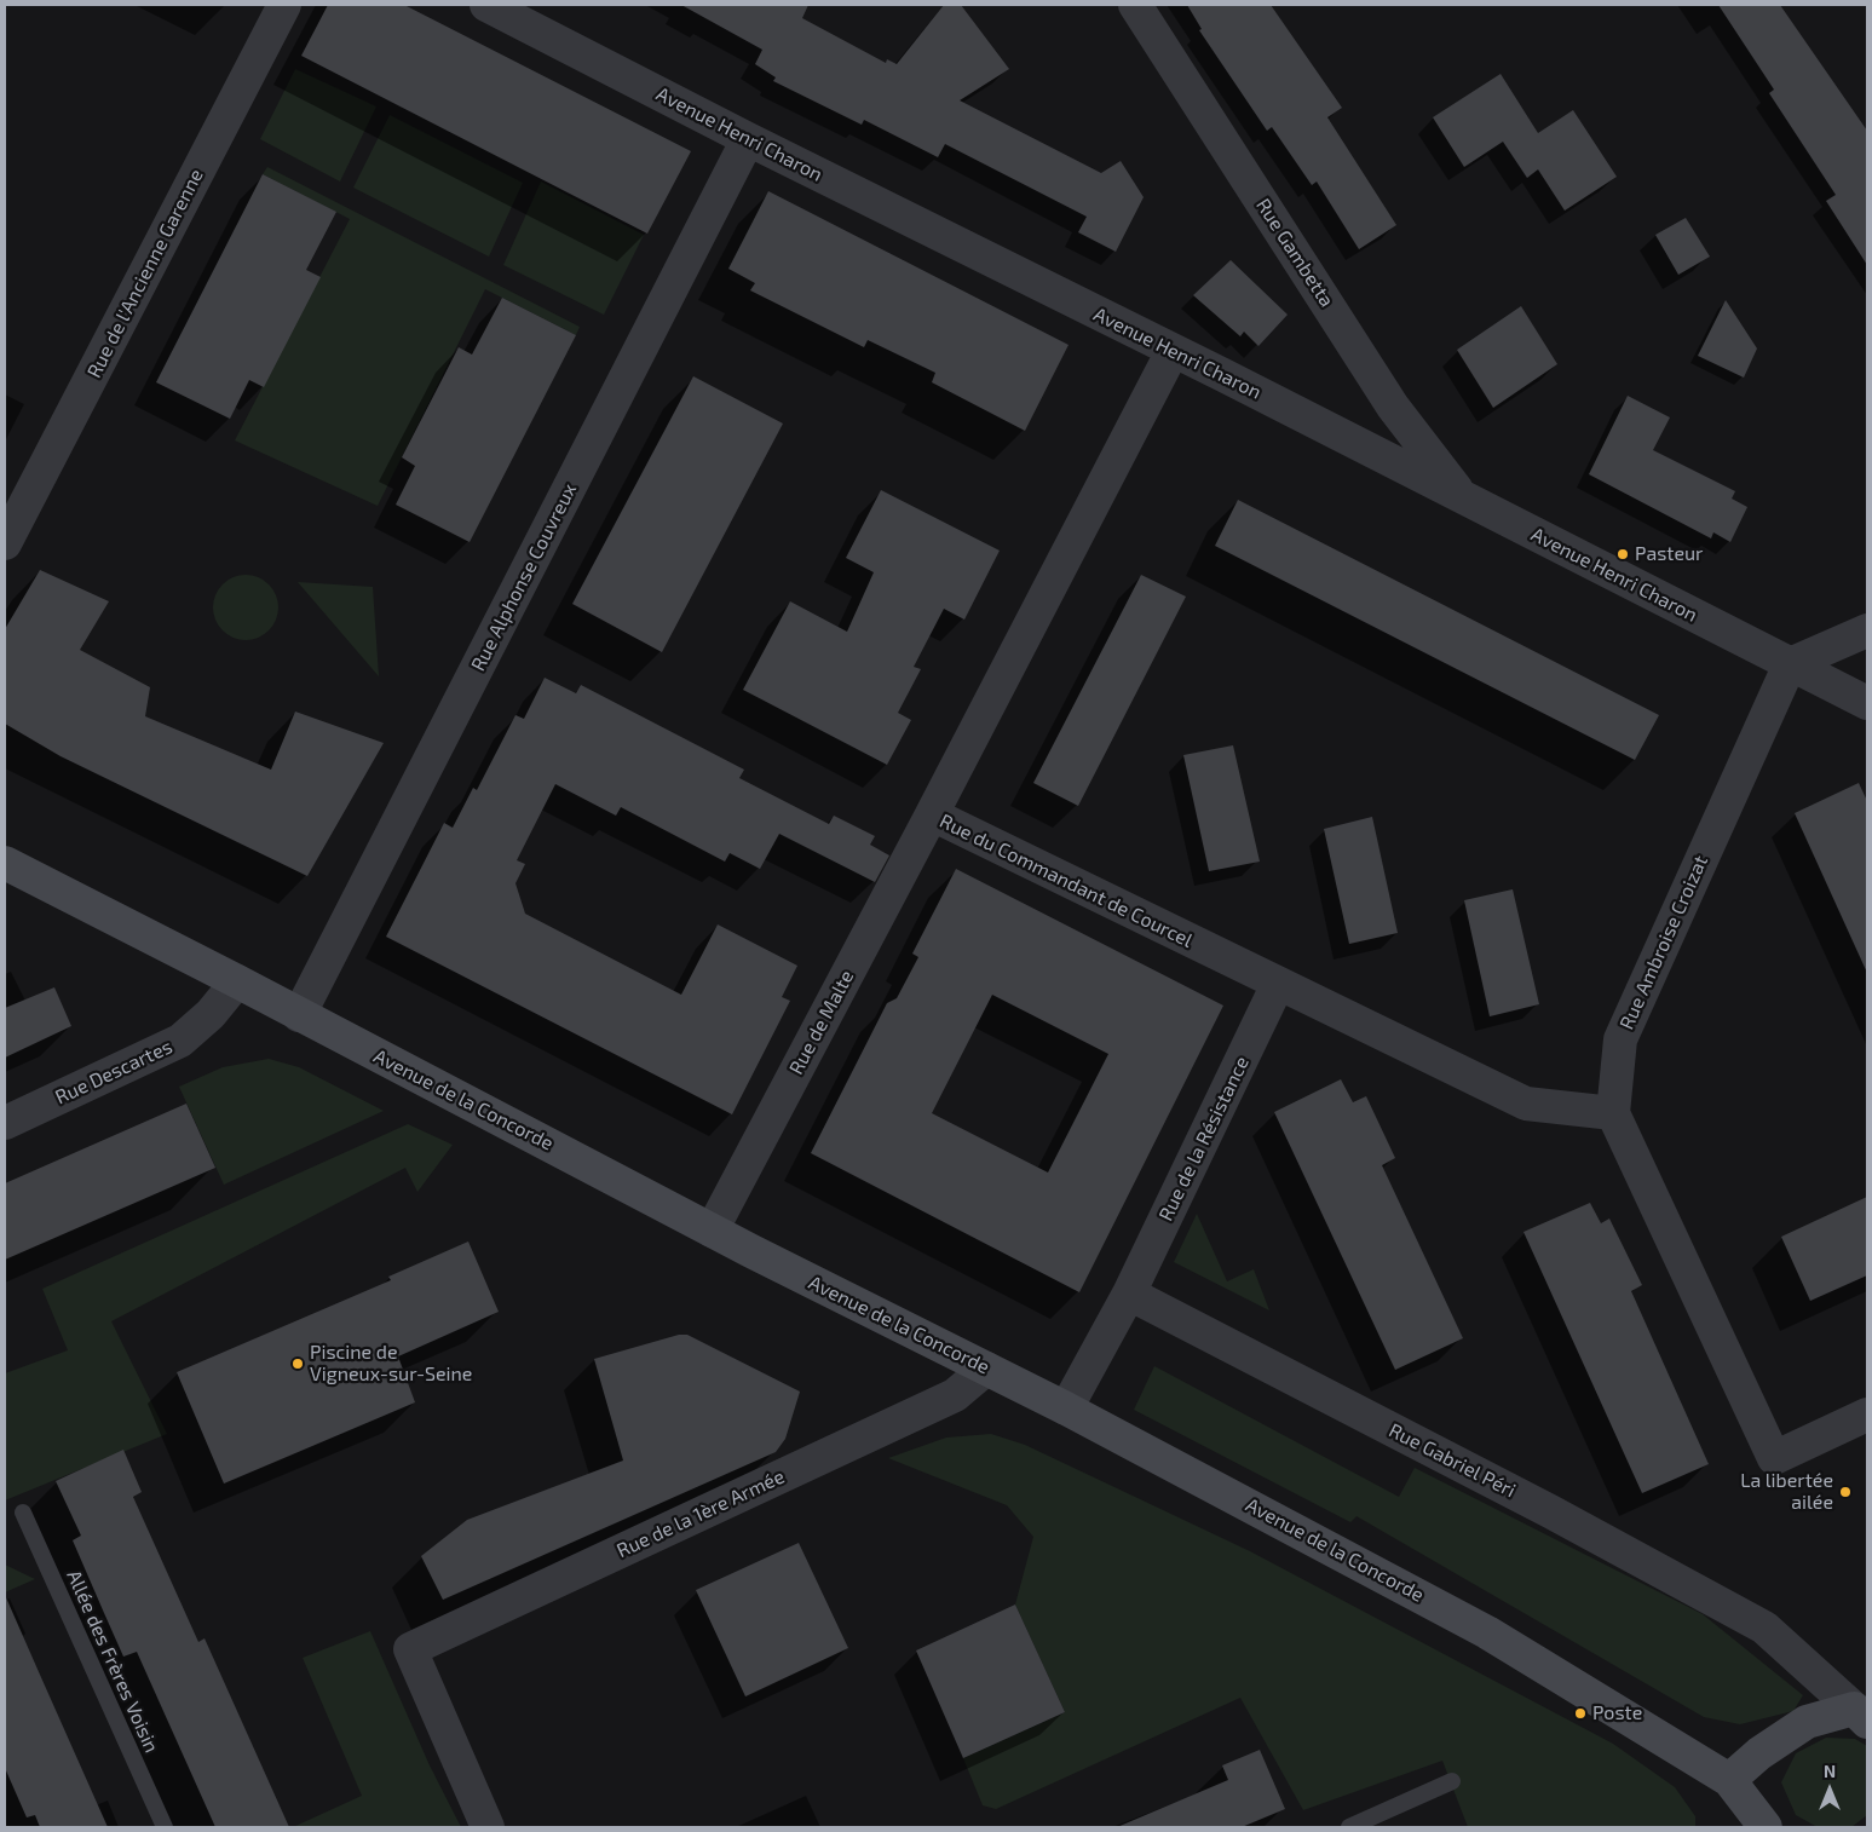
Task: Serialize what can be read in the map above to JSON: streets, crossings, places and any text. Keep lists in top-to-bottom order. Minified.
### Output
{"streets":{"street":["Avenue Henri Charon","Rue Gambetta","Rue de l'Ancienne Garenne","Rue Alphonse Couvreux","Rue du Commandant de Courcel","Rue Ambroise Croizat","Rue de Malte","Rue Descartes","Avenue de la Concorde","Rue de la Résistance","Rue Gabriel Péri","Rue de la 1ère Armée"],"lane":["Allée des Frères Voisin"]},"crossings":[["Avenue Henri Charon","Rue Gambetta"],["Avenue Henri Charon","Rue Alphonse Couvreux"],["Avenue Henri Charon","Rue du Commandant de Courcel"],["Avenue Henri Charon","Rue Ambroise Croizat"],["Rue Alphonse Couvreux","Avenue de la Concorde"],["Rue du Commandant de Courcel","Rue Ambroise Croizat"],["Rue du Commandant de Courcel","Rue de Malte"],["Rue du Commandant de Courcel","Rue de la Résistance"],["Rue de Malte","Avenue de la Concorde"],["Rue Descartes","Avenue de la Concorde"],["Avenue de la Concorde","Rue de la 1ère Armée"],["Rue de la Résistance","Rue Gabriel Péri"]],"places":["Pasteur","Piscine de Vigneux-sur-Seine","La libertée ailée","Poste"],"north":"top"}
